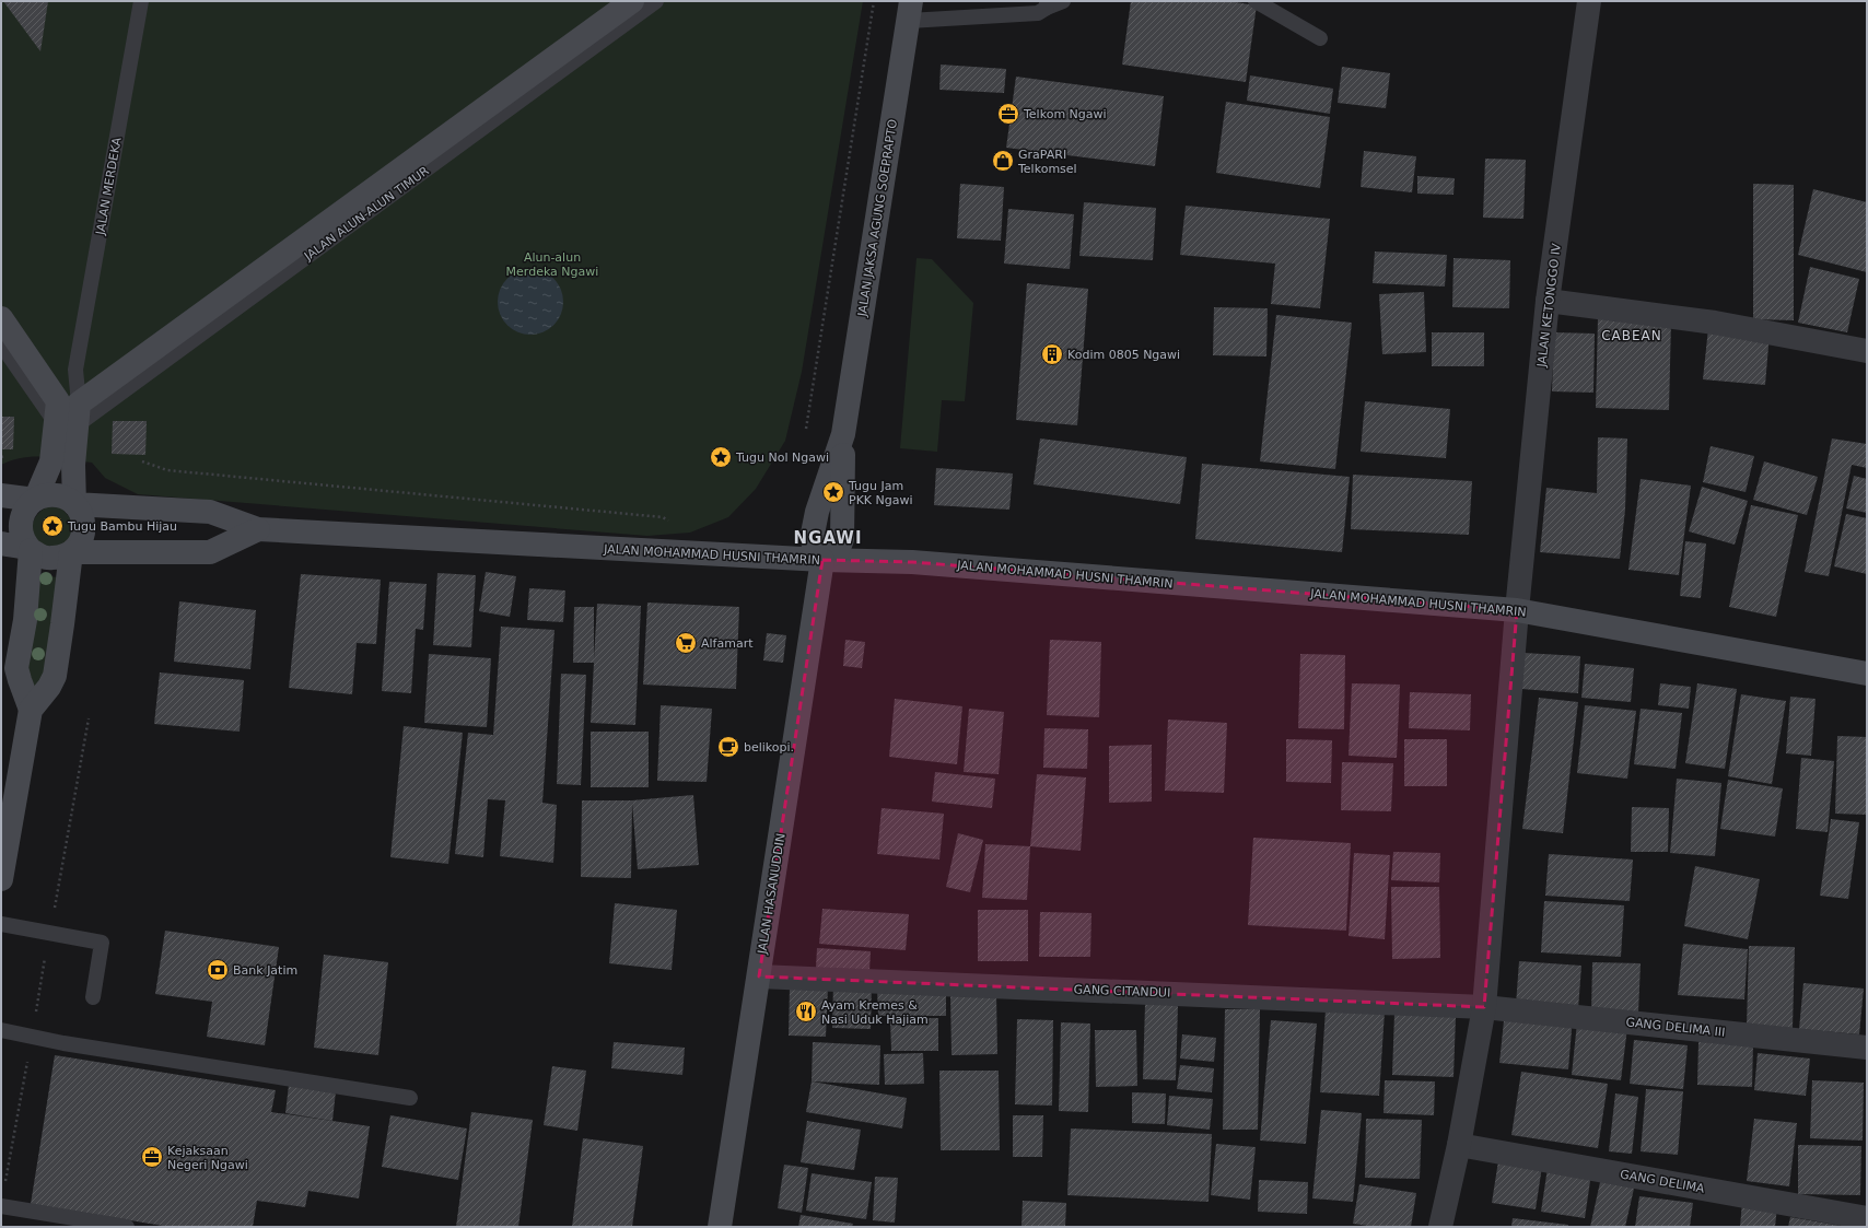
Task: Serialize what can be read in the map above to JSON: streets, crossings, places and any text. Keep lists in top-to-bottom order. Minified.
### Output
{"streets":{"main road":["JALAN JAKSA AGUNG SOEPRAPTO","JALAN MOHAMMAD HUSNI THAMRIN","JALAN HASANUDDIN"],"street":["JALAN KETONGGO IV","GANG CITANDUI","GANG DELIMA III","GANG DELIMA"],"lane":["JALAN MERDEKA","JALAN ALUN-ALUN TIMUR"]},"crossings":[["JALAN MERDEKA","JALAN ALUN-ALUN TIMUR"],["JALAN JAKSA AGUNG SOEPRAPTO","JALAN MOHAMMAD HUSNI THAMRIN"],["JALAN JAKSA AGUNG SOEPRAPTO","JALAN HASANUDDIN"],["JALAN KETONGGO IV","JALAN MOHAMMAD HUSNI THAMRIN"],["JALAN KETONGGO IV","GANG CITANDUI"],["JALAN KETONGGO IV","GANG DELIMA III"],["JALAN KETONGGO IV","GANG DELIMA"],["JALAN MOHAMMAD HUSNI THAMRIN","JALAN HASANUDDIN"],["JALAN HASANUDDIN","GANG CITANDUI"],["GANG CITANDUI","GANG DELIMA III"]],"districts":["CABEAN","NGAWI"],"parks":["Alun-alun Merdeka Ngawi"],"places":{"office":["Telkom Ngawi","Kejaksaan Negeri Ngawi"],"shop":["GraPARI Telkomsel"],"building":["Kodim 0805 Ngawi"],"place":["Tugu Nol Ngawi","Tugu Jam PKK Ngawi","Tugu Bambu Hijau"],"supermarket":["Alfamart"],"cafe":["belikopi."],"bank":["Bank Jatim"],"restaurant":["Ayam Kremes & Nasi Uduk Hajiam"]}}
